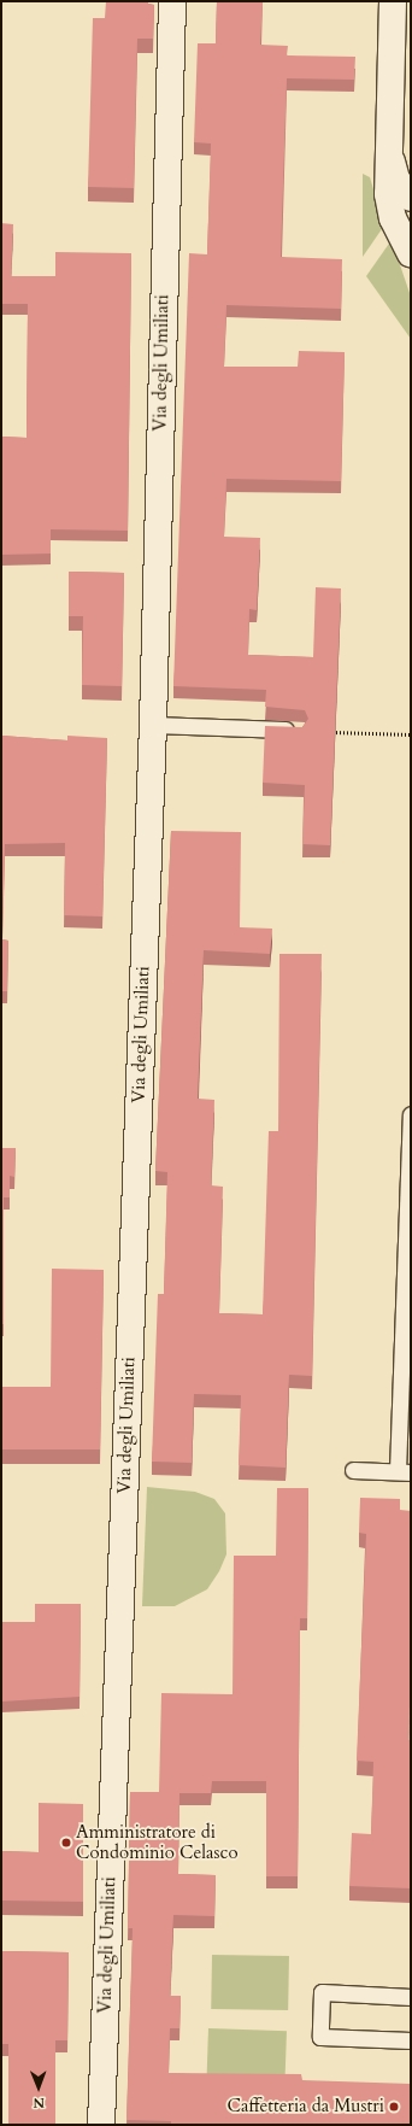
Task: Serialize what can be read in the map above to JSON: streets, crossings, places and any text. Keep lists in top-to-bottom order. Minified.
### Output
{"streets":{"street":["Via degli Umiliati"]},"places":["Amministratore di Condominio Celasco","Caffetteria da Mustri"],"north":"bottom"}
